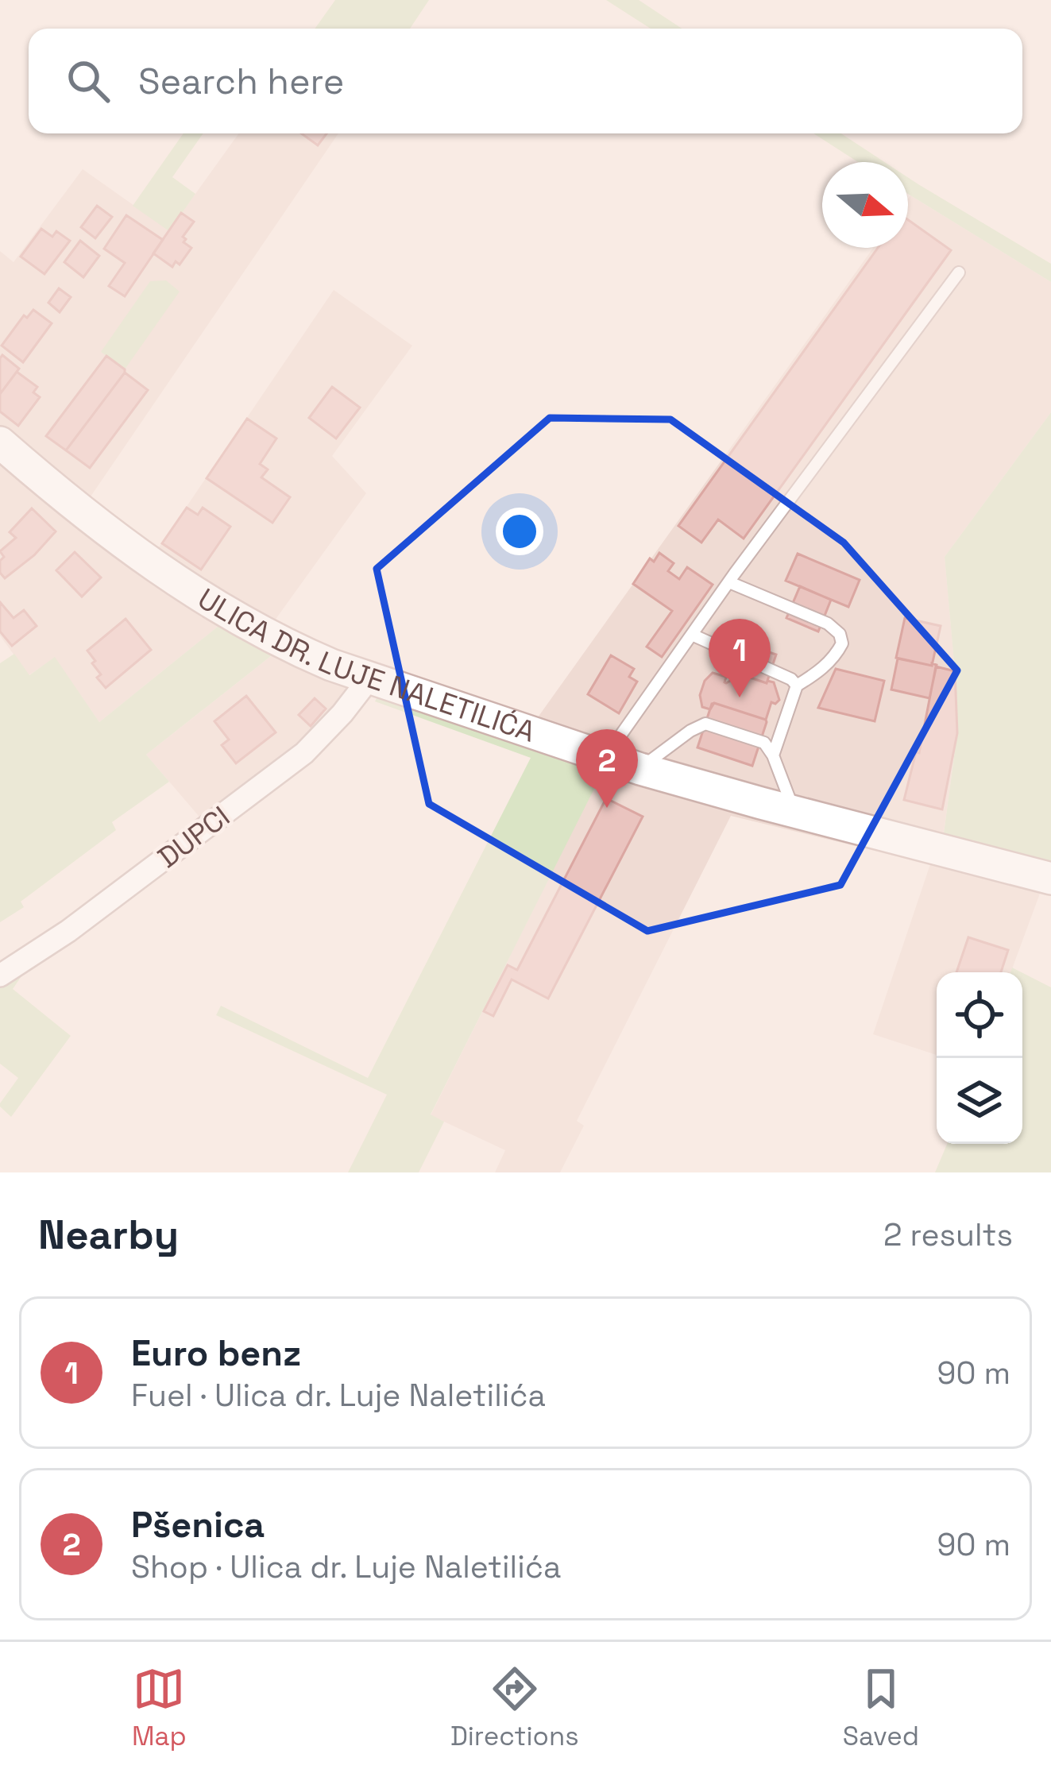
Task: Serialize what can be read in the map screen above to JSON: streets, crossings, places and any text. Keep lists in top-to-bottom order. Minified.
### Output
{"streets":{"street":["ULICA DR. LUJE NALETILIĆA","DUPCI"]},"crossings":[["ULICA DR. LUJE NALETILIĆA","DUPCI"]],"north":"right","page":{"search":"Search here","pins":["1","2"],"heading":["Nearby","2 results"],"list":[{"mark":"1","name":"Euro benz","note":"Fuel · Ulica dr. Luje Naletilića","value":"90 m"},{"mark":"2","name":"Pšenica","note":"Shop · Ulica dr. Luje Naletilića","value":"90 m"}],"nav":["Map","Directions","Saved"]}}
